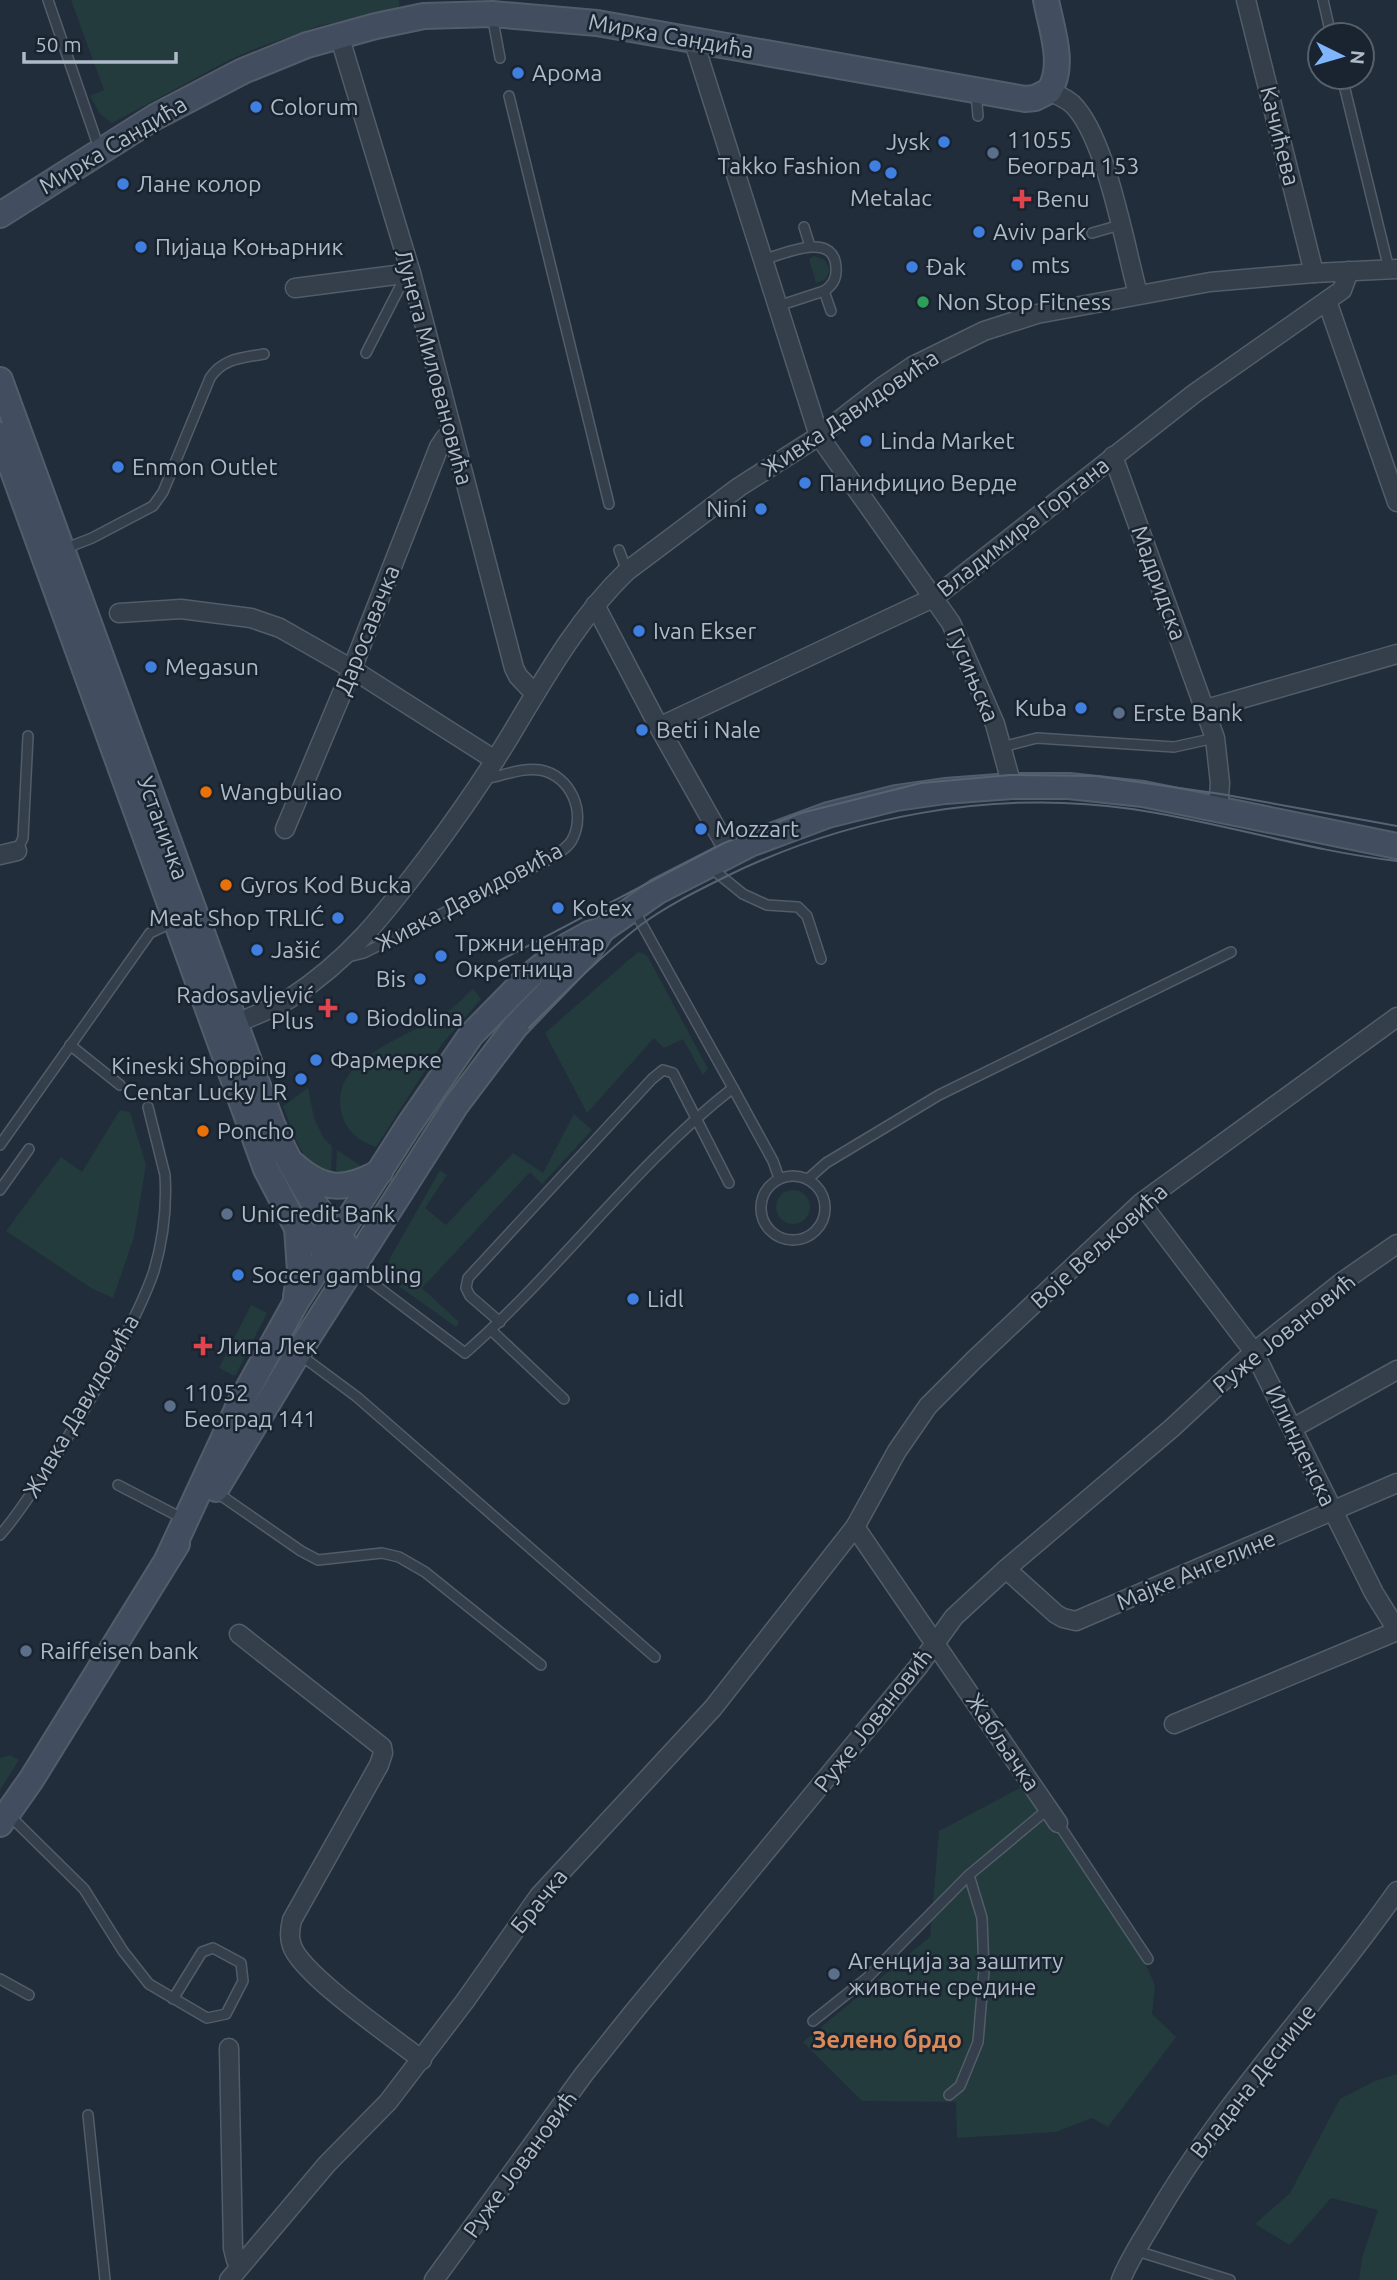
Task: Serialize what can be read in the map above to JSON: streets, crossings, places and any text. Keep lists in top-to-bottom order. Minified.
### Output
{"streets":{"main road":["Мирка Сандића","Устаничка"],"street":["Качићева","Лунета Миловановића","Живка Давидовића","Владимира Гортана","Мадридска","Даросавачка","Гусињска","Воје Вељковића","Руже Јовановић","Илинденска","Мајке Ангелине","Жабљачка","Брачка","Владана Деснице"]},"crossings":[["Мирка Сандића","Лунета Миловановића"],["Мирка Сандића","Гусињска"],["Качићева","Живка Давидовића"],["Лунета Миловановића","Живка Давидовића"],["Лунета Миловановића","Даросавачка"],["Живка Давидовића","Владимира Гортана"],["Живка Давидовића","Гусињска"],["Живка Давидовића","Устаничка"],["Владимира Гортана","Мадридска"],["Владимира Гортана","Гусињска"],["Воје Вељковића","Илинденска"],["Воје Вељковића","Жабљачка"],["Воје Вељковића","Брачка"],["Руже Јовановић","Илинденска"],["Руже Јовановић","Мајке Ангелине"],["Руже Јовановић","Жабљачка"],["Илинденска","Мајке Ангелине"],["Жабљачка","Брачка"]],"districts":["Зелено брдо"],"places":{"other":["Арома","Colorum","Jysk","11055 Београд 153","Takko Fashion","Metalac","Лане колор","Aviv park","Пијаца Коњарник","mts","Đak","Non Stop Fitness","Linda Market","Enmon Outlet","Панифицио Верде","Nini","Ivan Ekser","Megasun","Kuba","Erste Bank","Beti i Nale","Wangbuliao","Mozzart","Gyros Kod Bucka","Kotex","Meat Shop TRLIĆ","Jašić","Тржни центар Окретница","Bis","Biodolina","Фармерке","Kineski Shopping Centar Lucky LR","Poncho","UniCredit Bank","Soccer gambling","Lidl","11052 Београд 141","Raiffeisen bank","Агенција за заштиту животне средине"],"health":["Benu","Radosavljević Plus","Липа Лек"]},"scale_bar":"50 m","north":"right"}
